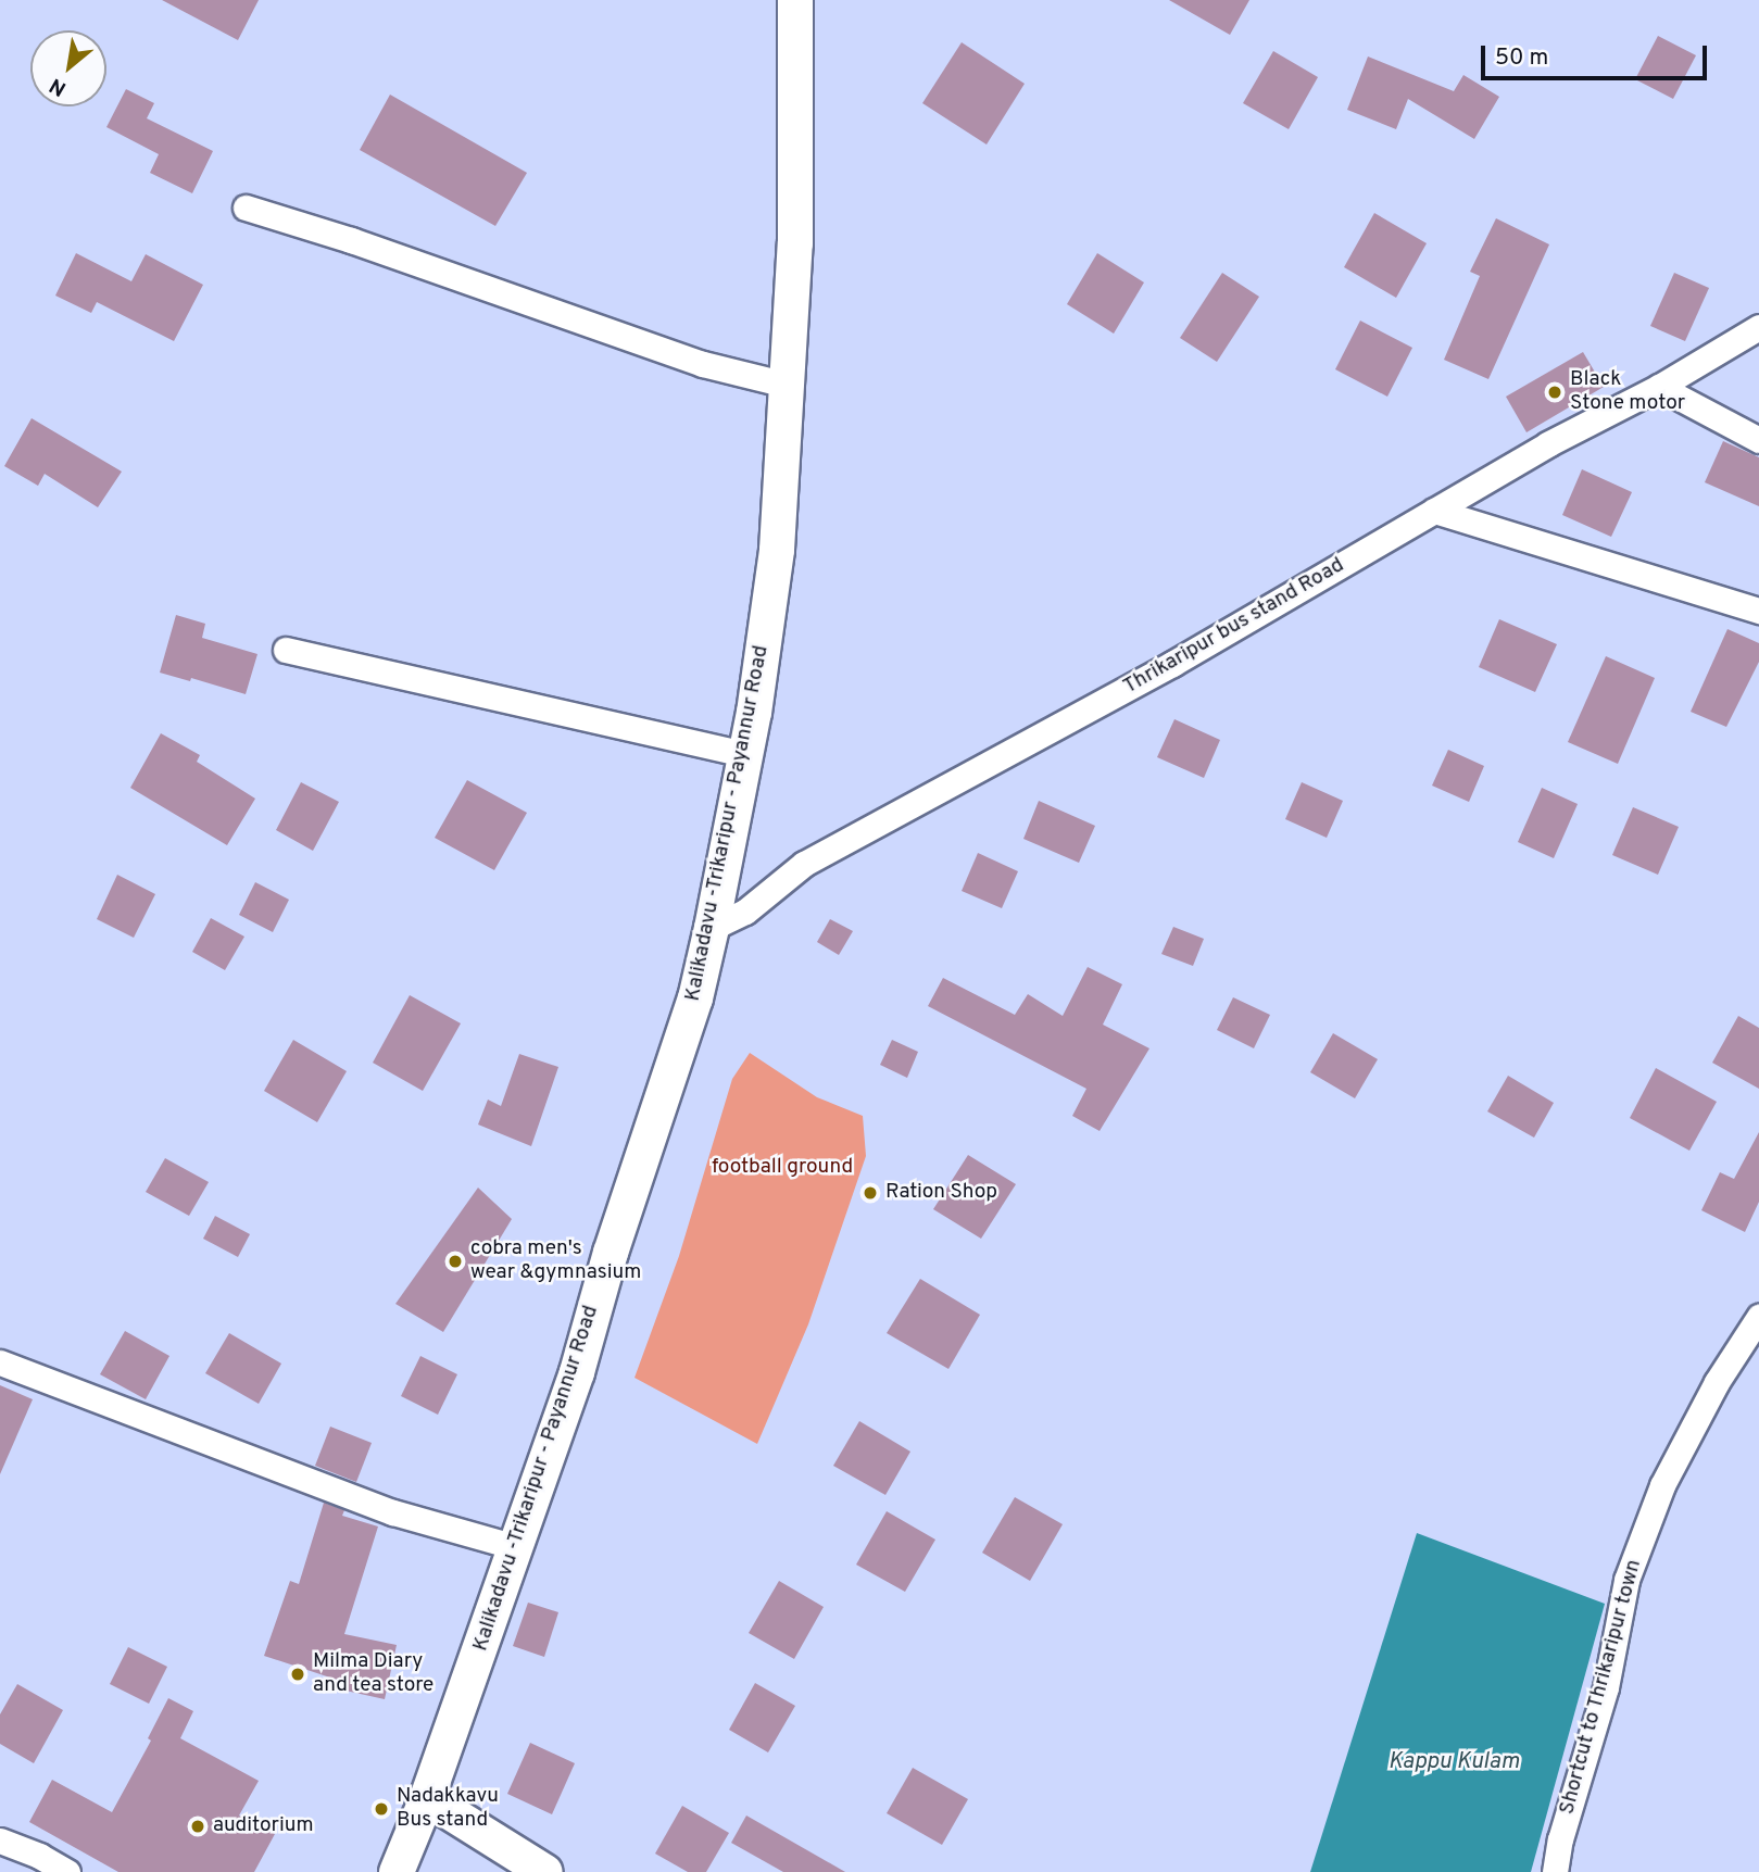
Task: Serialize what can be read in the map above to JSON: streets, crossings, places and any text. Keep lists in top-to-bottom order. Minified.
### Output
{"streets":{"main road":["Kalikadavu -Trikaripur - Payannur Road"],"street":["Thrikaripur bus stand Road","Shortcut to Thrikaripur town"]},"crossings":[["Thrikaripur bus stand Road","Kalikadavu -Trikaripur - Payannur Road"]],"water":["Kappu Kulam"],"parks":["football ground"],"places":["Black Stone motor","Ration Shop","cobra men's wear &gymnasium","Milma Diary and tea store","Nadakkavu Bus stand","auditorium"],"scale_bar":"50 m","north":"bottom left"}
